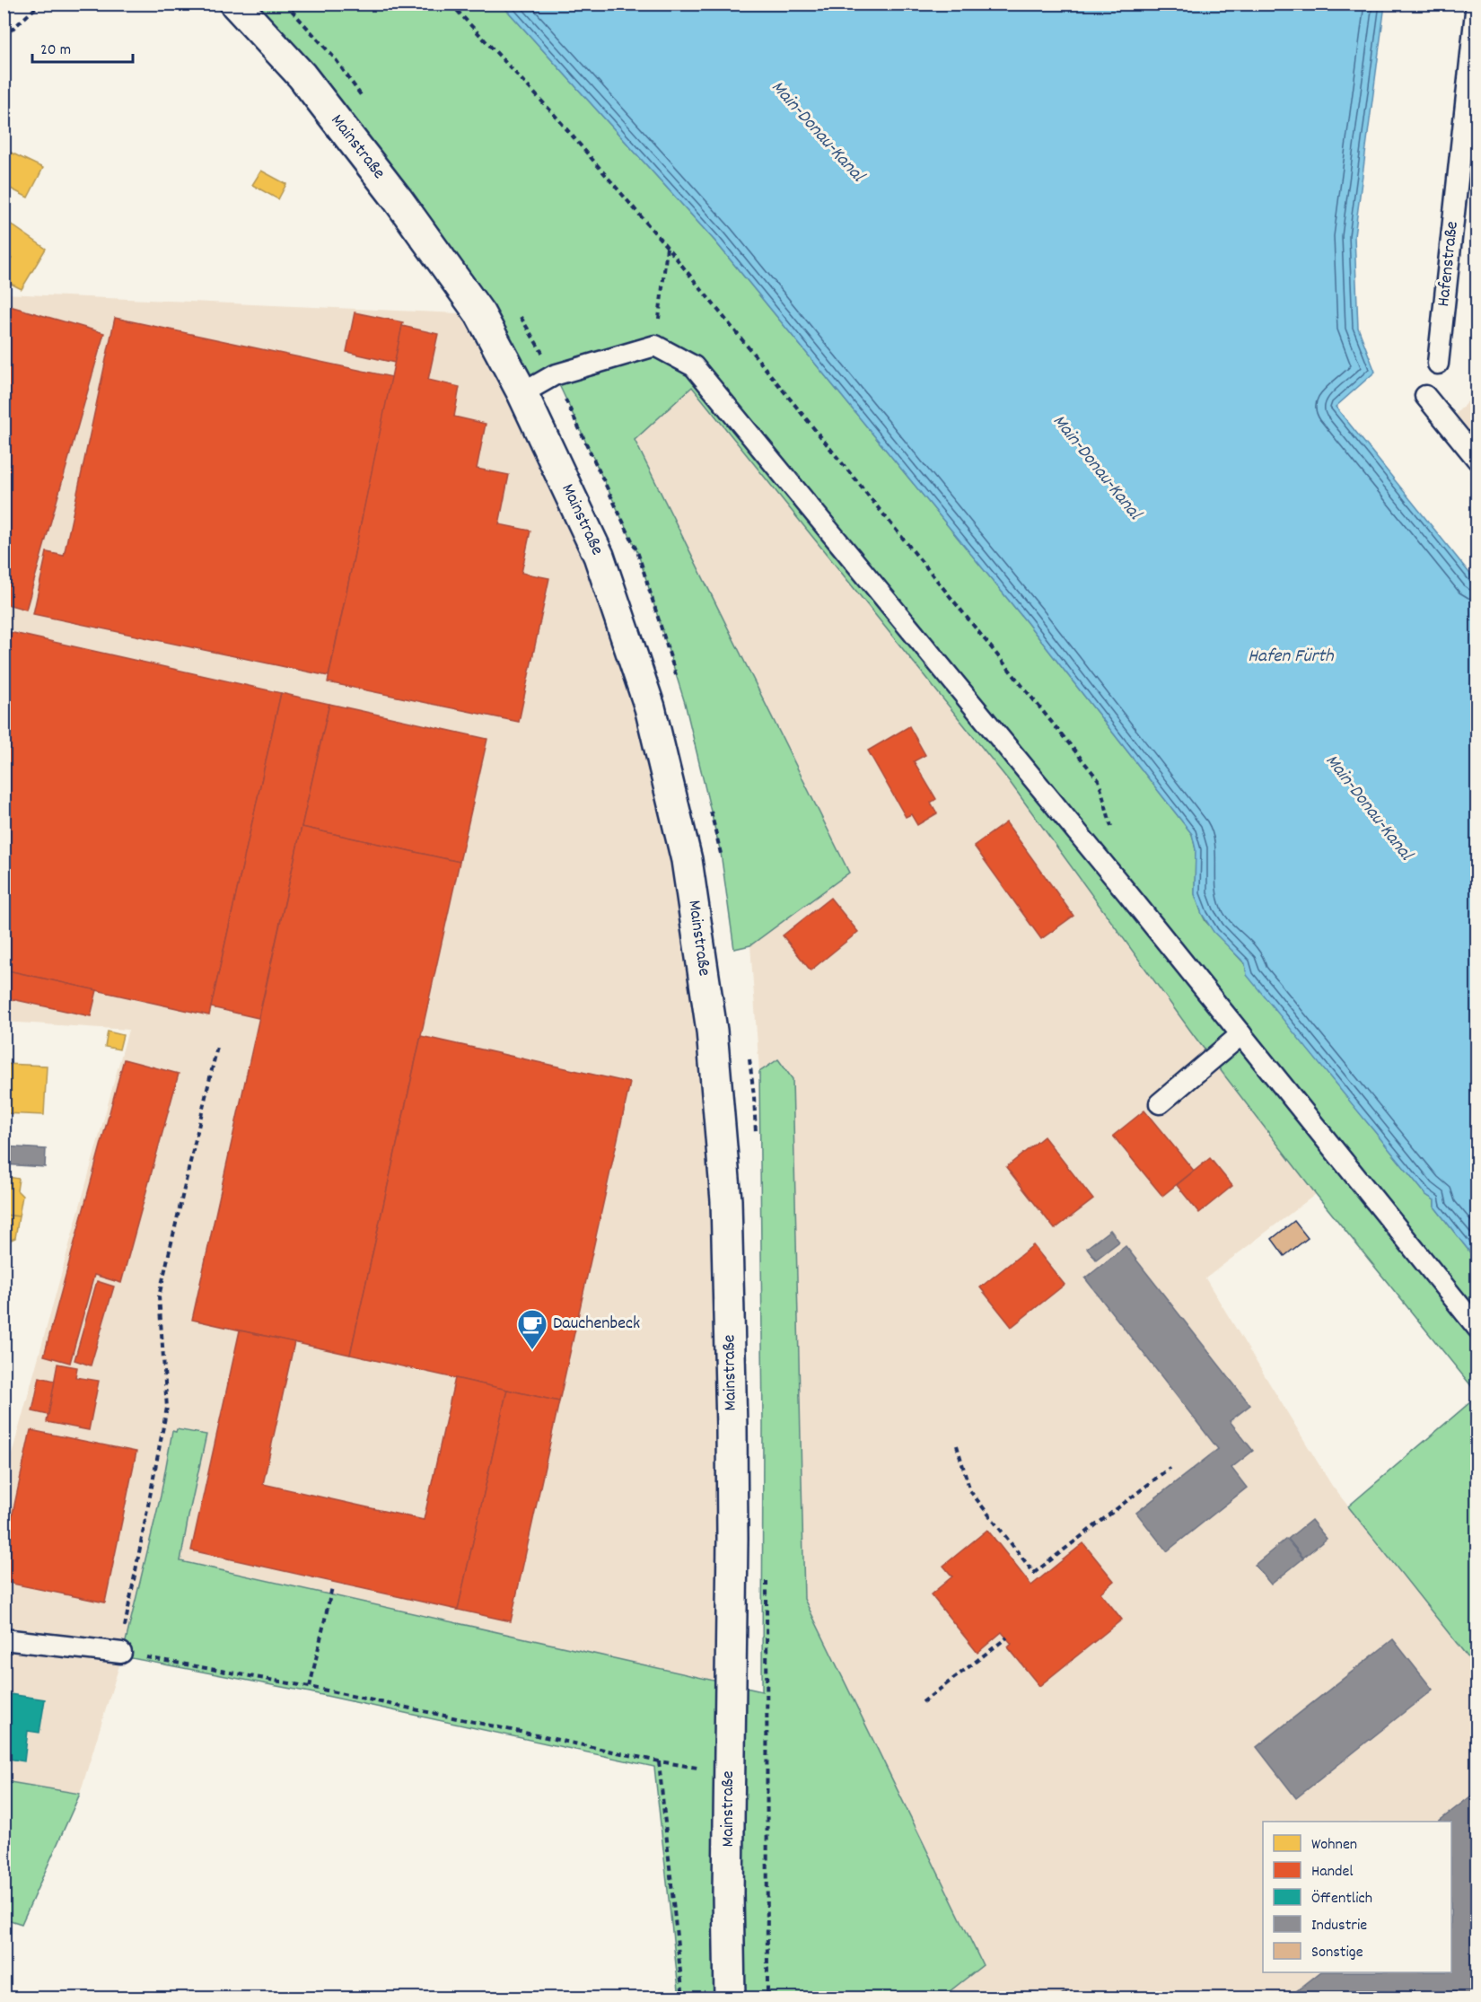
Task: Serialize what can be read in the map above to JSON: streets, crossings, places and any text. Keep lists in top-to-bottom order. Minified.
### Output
{"streets":{"main road":["Mainstraße"],"lane":["Hafenstraße"]},"water":["Main-Donau-Kanal","Hafen Fürth"],"places":{"cafe":["Dauchenbeck"]},"legend":["Wohnen","Handel","Öffentlich","Industrie","Sonstige"],"scale_bar":"20 m"}
